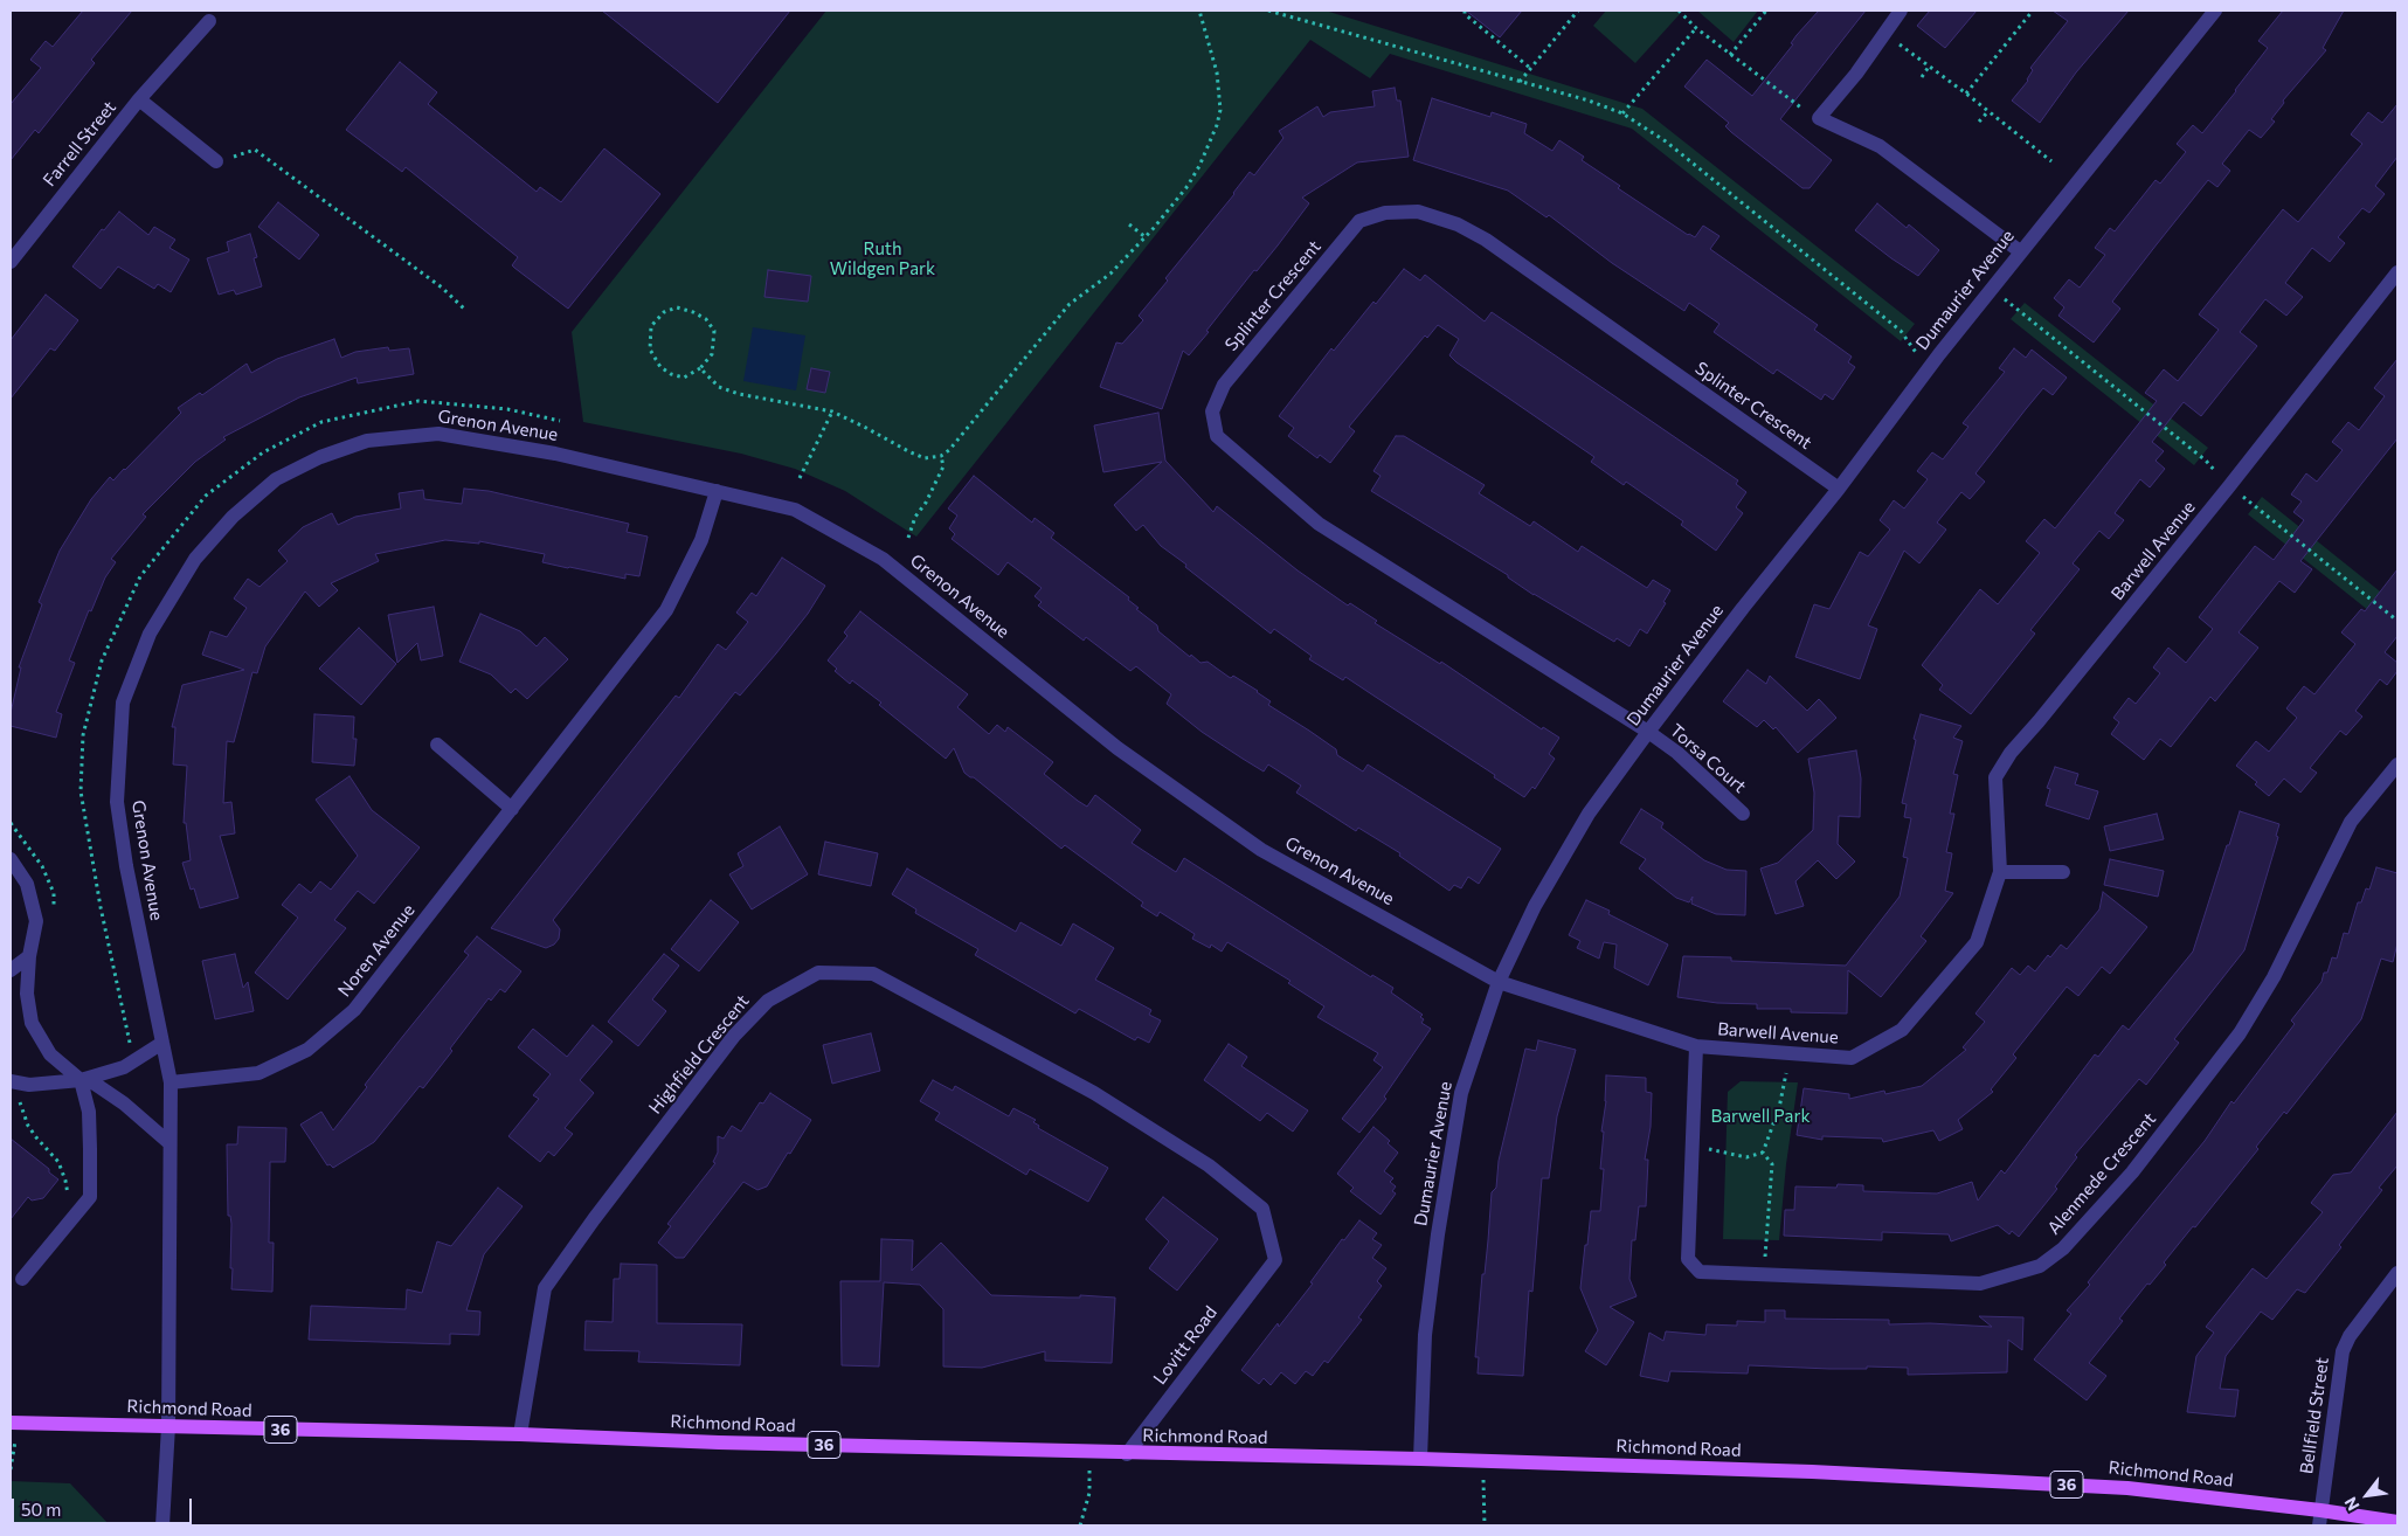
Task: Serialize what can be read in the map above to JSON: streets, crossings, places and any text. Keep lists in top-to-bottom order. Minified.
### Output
{"streets":{"main road":["Richmond Road","36"],"street":["Farrell Street","Dumaurier Avenue","Splinter Crescent","Grenon Avenue","Barwell Avenue","Torsa Court","Noren Avenue","Highfield Crescent","Alenmede Crescent","Lovitt Road","Bellfield Street"]},"crossings":[["Dumaurier Avenue","Splinter Crescent"],["Dumaurier Avenue","Grenon Avenue"],["Dumaurier Avenue","Barwell Avenue"],["Dumaurier Avenue","Torsa Court"],["Dumaurier Avenue","Richmond Road"],["Splinter Crescent","Torsa Court"],["Grenon Avenue","Barwell Avenue"],["Grenon Avenue","Noren Avenue"],["Grenon Avenue","Richmond Road"],["Barwell Avenue","Alenmede Crescent"],["Highfield Crescent","Lovitt Road"],["Highfield Crescent","Richmond Road"],["Lovitt Road","Richmond Road"],["Richmond Road","Bellfield Street"]],"parks":["Ruth Wildgen Park","Barwell Park"],"scale_bar":"50 m","north":"bottom left"}
